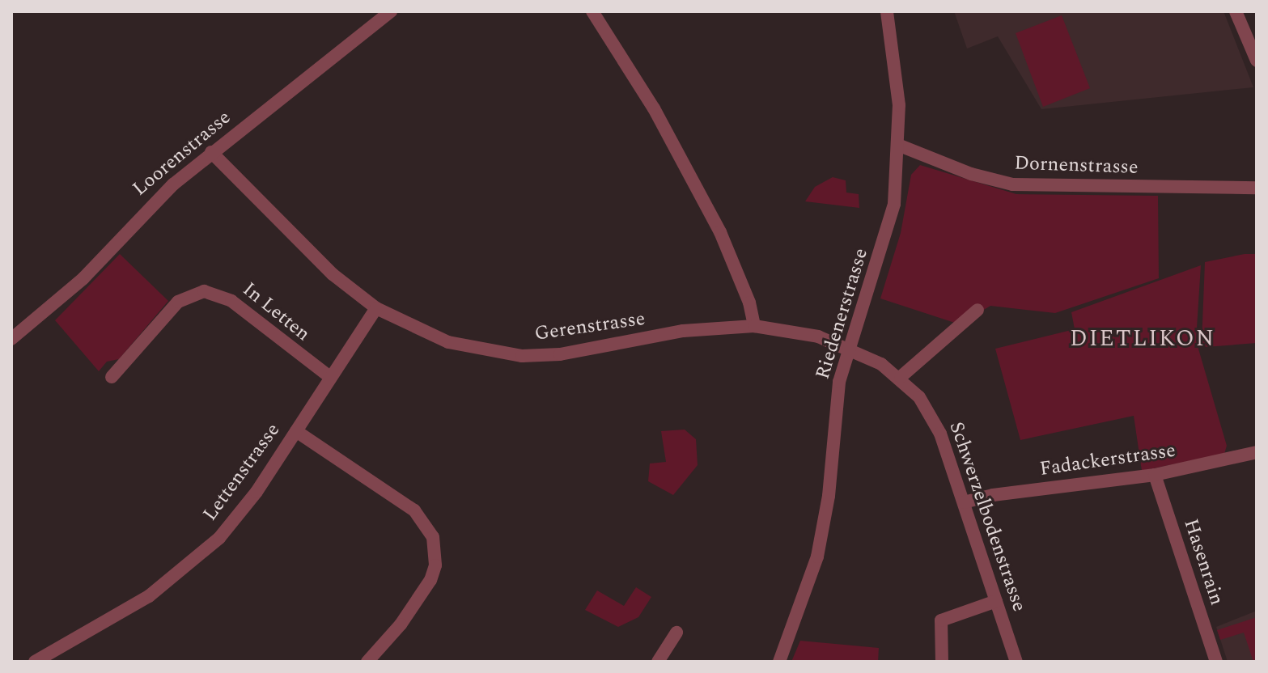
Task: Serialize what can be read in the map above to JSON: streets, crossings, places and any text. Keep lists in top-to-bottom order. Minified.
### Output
{"streets":{"street":["Loorenstrasse","Dornenstrasse","In Letten","Riedenerstrasse","Gerenstrasse","Fadackerstrasse","Lettenstrasse","Schwerzelbodenstrasse","Hasenrain"]},"crossings":[["Loorenstrasse","Gerenstrasse"],["Dornenstrasse","Riedenerstrasse"],["In Letten","Lettenstrasse"],["Riedenerstrasse","Gerenstrasse"],["Riedenerstrasse","Schwerzelbodenstrasse"],["Gerenstrasse","Lettenstrasse"],["Gerenstrasse","Schwerzelbodenstrasse"],["Fadackerstrasse","Schwerzelbodenstrasse"],["Fadackerstrasse","Hasenrain"]],"districts":["DIETLIKON"]}
